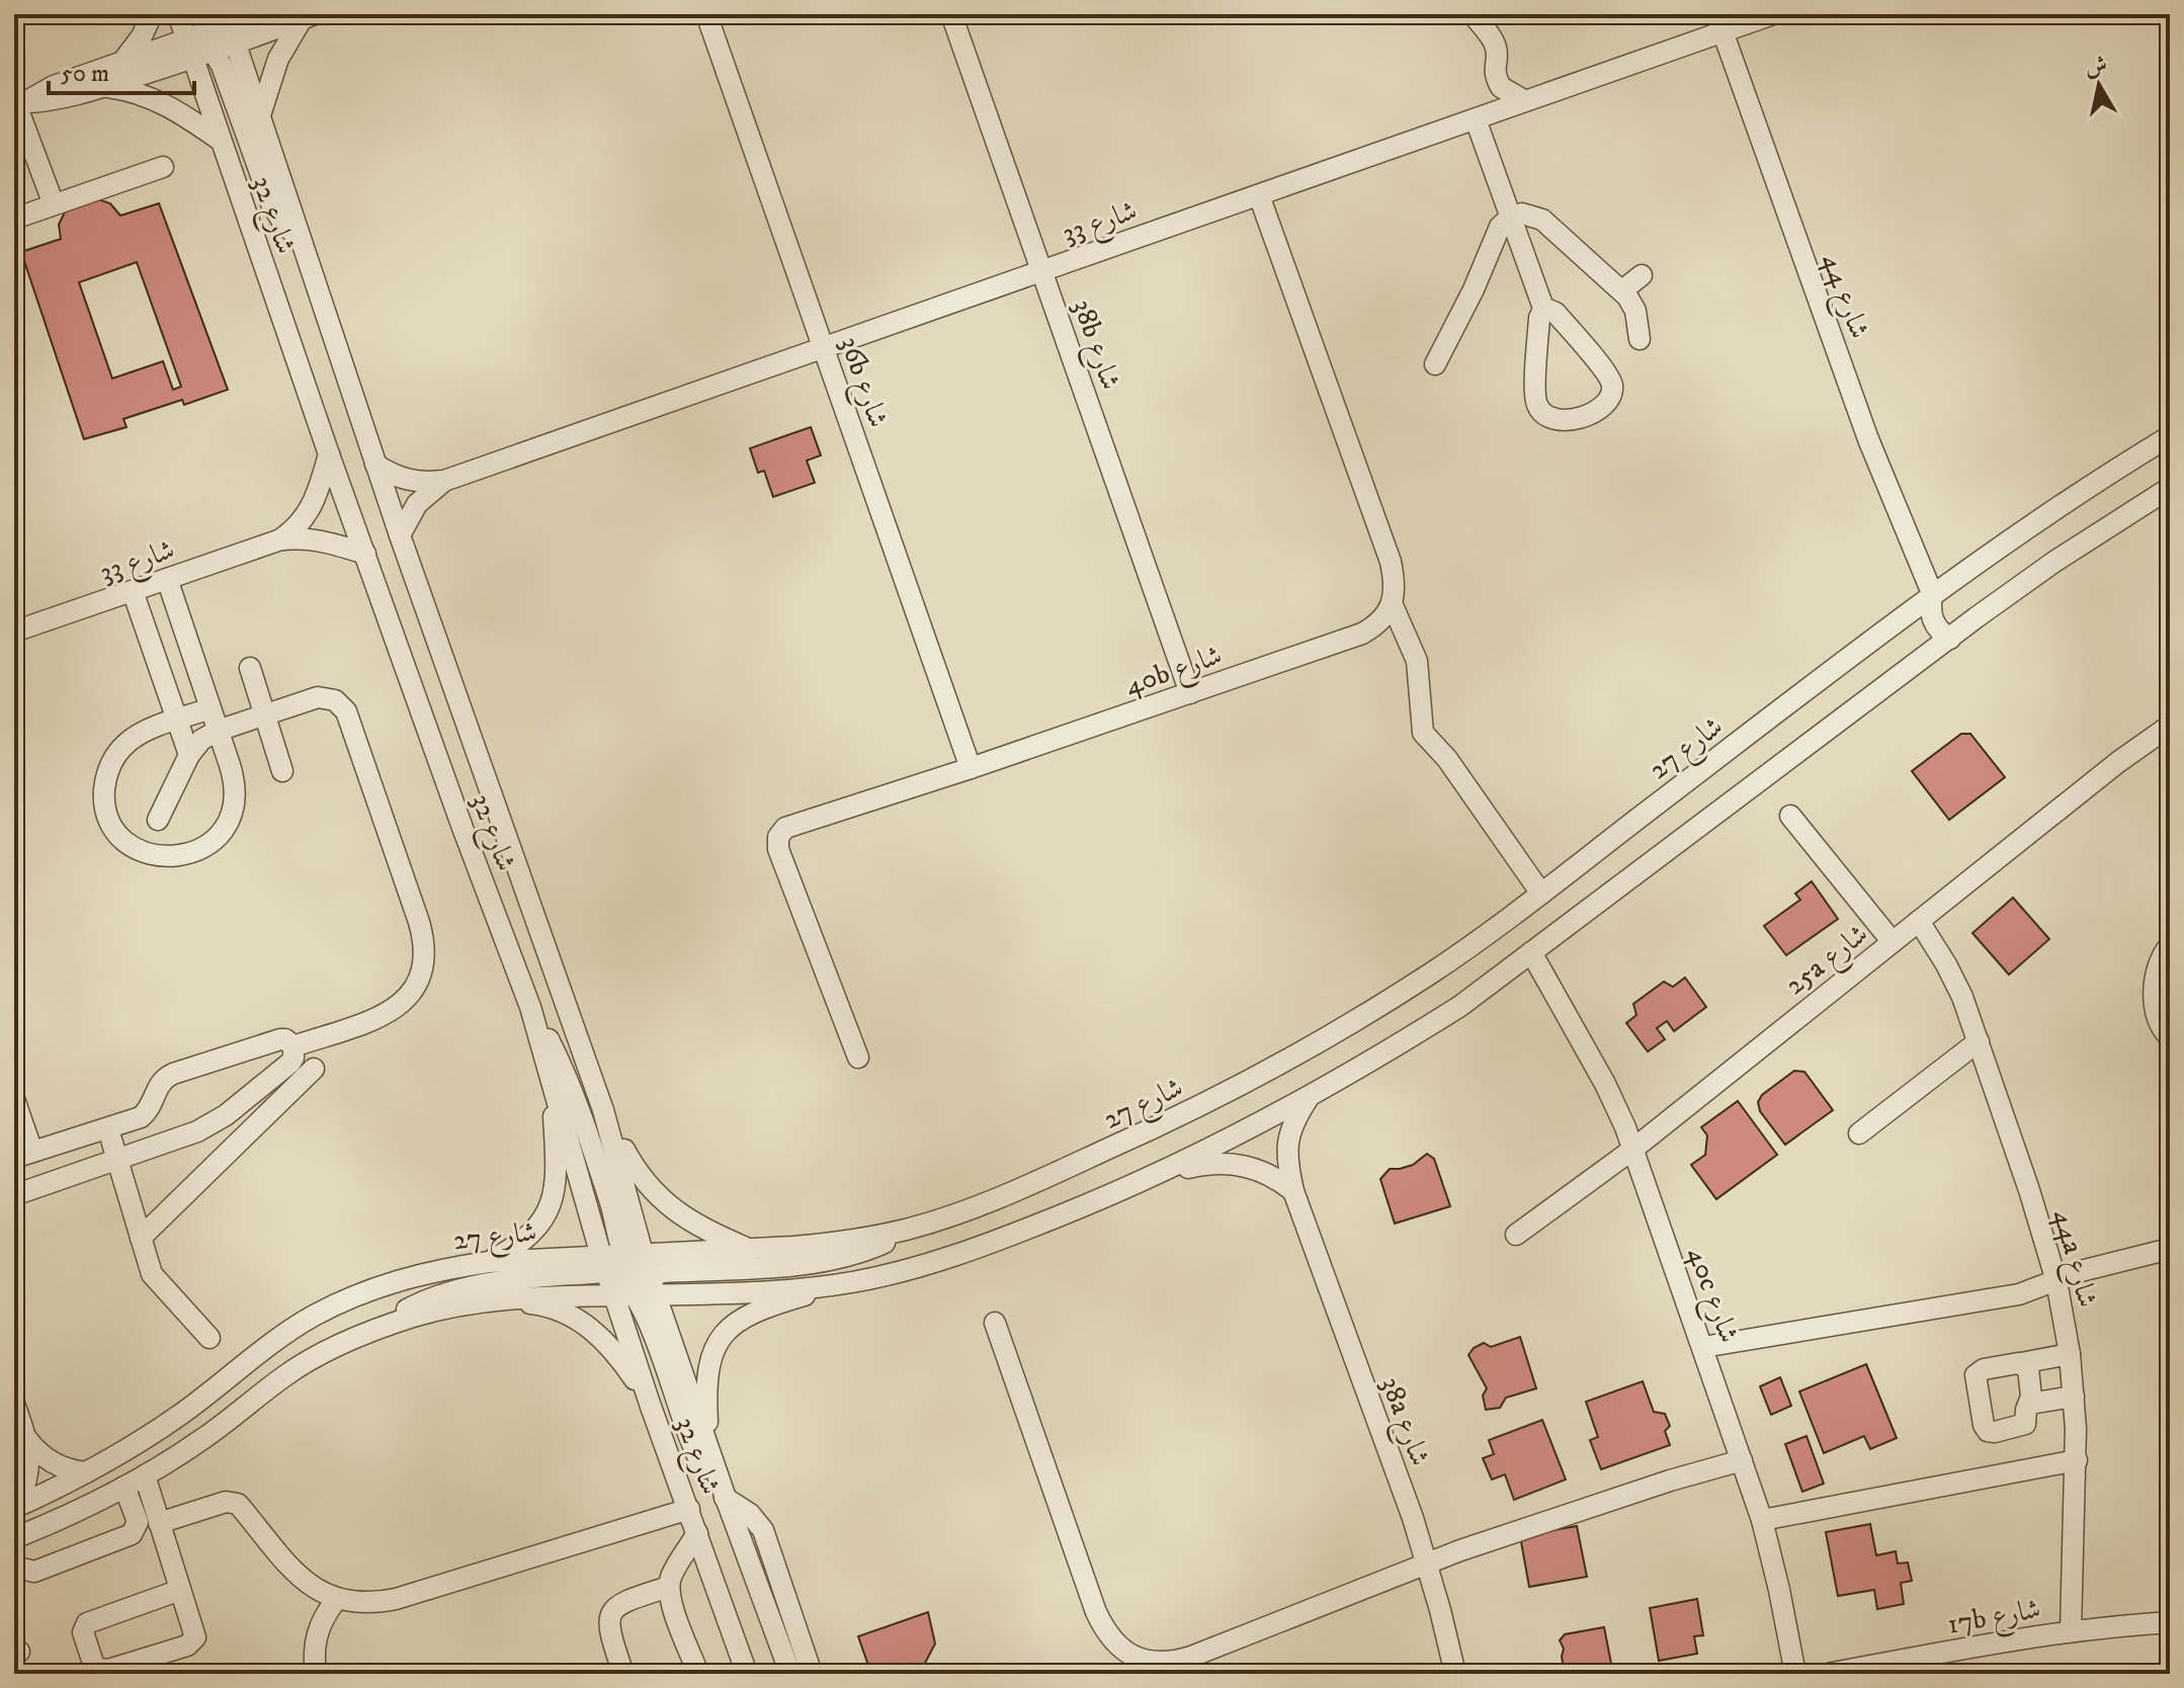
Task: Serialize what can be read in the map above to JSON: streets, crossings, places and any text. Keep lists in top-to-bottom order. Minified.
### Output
{"streets":{"street":["شارع 32","شارع 33","شارع 44","38b شارع","36b شارع","40b شارع","شارع 27","25a شارع","44a شارع","40c شارع","38a شارع","17b شارع"]},"crossings":[["شارع 32","شارع 33"],["شارع 32","شارع 27"],["شارع 33","شارع 44"],["شارع 33","38b شارع"],["شارع 33","36b شارع"],["شارع 44","شارع 27"],["38b شارع","40b شارع"],["36b شارع","40b شارع"],["شارع 27","40c شارع"],["شارع 27","38a شارع"],["25a شارع","44a شارع"],["25a شارع","40c شارع"],["44a شارع","17b شارع"]],"scale_bar":"50 m","north":"top"}
